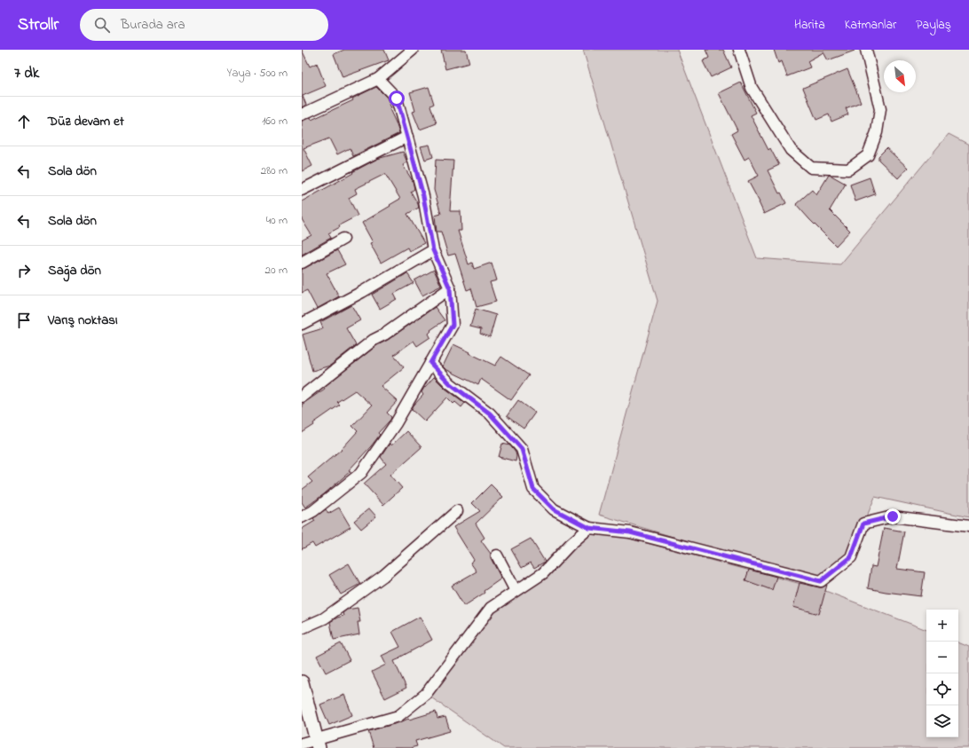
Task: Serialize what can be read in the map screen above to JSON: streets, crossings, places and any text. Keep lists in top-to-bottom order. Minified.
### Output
{"north":"bottom right","page":{"header":"Strollr","search":"Burada ara","nav":["Harita","Katmanlar","Paylaş"],"heading":["7 dk","Yaya · 500 m"],"list":[["Düz devam et","160 m"],["Sola dön","280 m"],["Sola dön","40 m"],["Sağa dön","20 m"],"Varış noktası"],"map_buttons":["+","−"]}}
